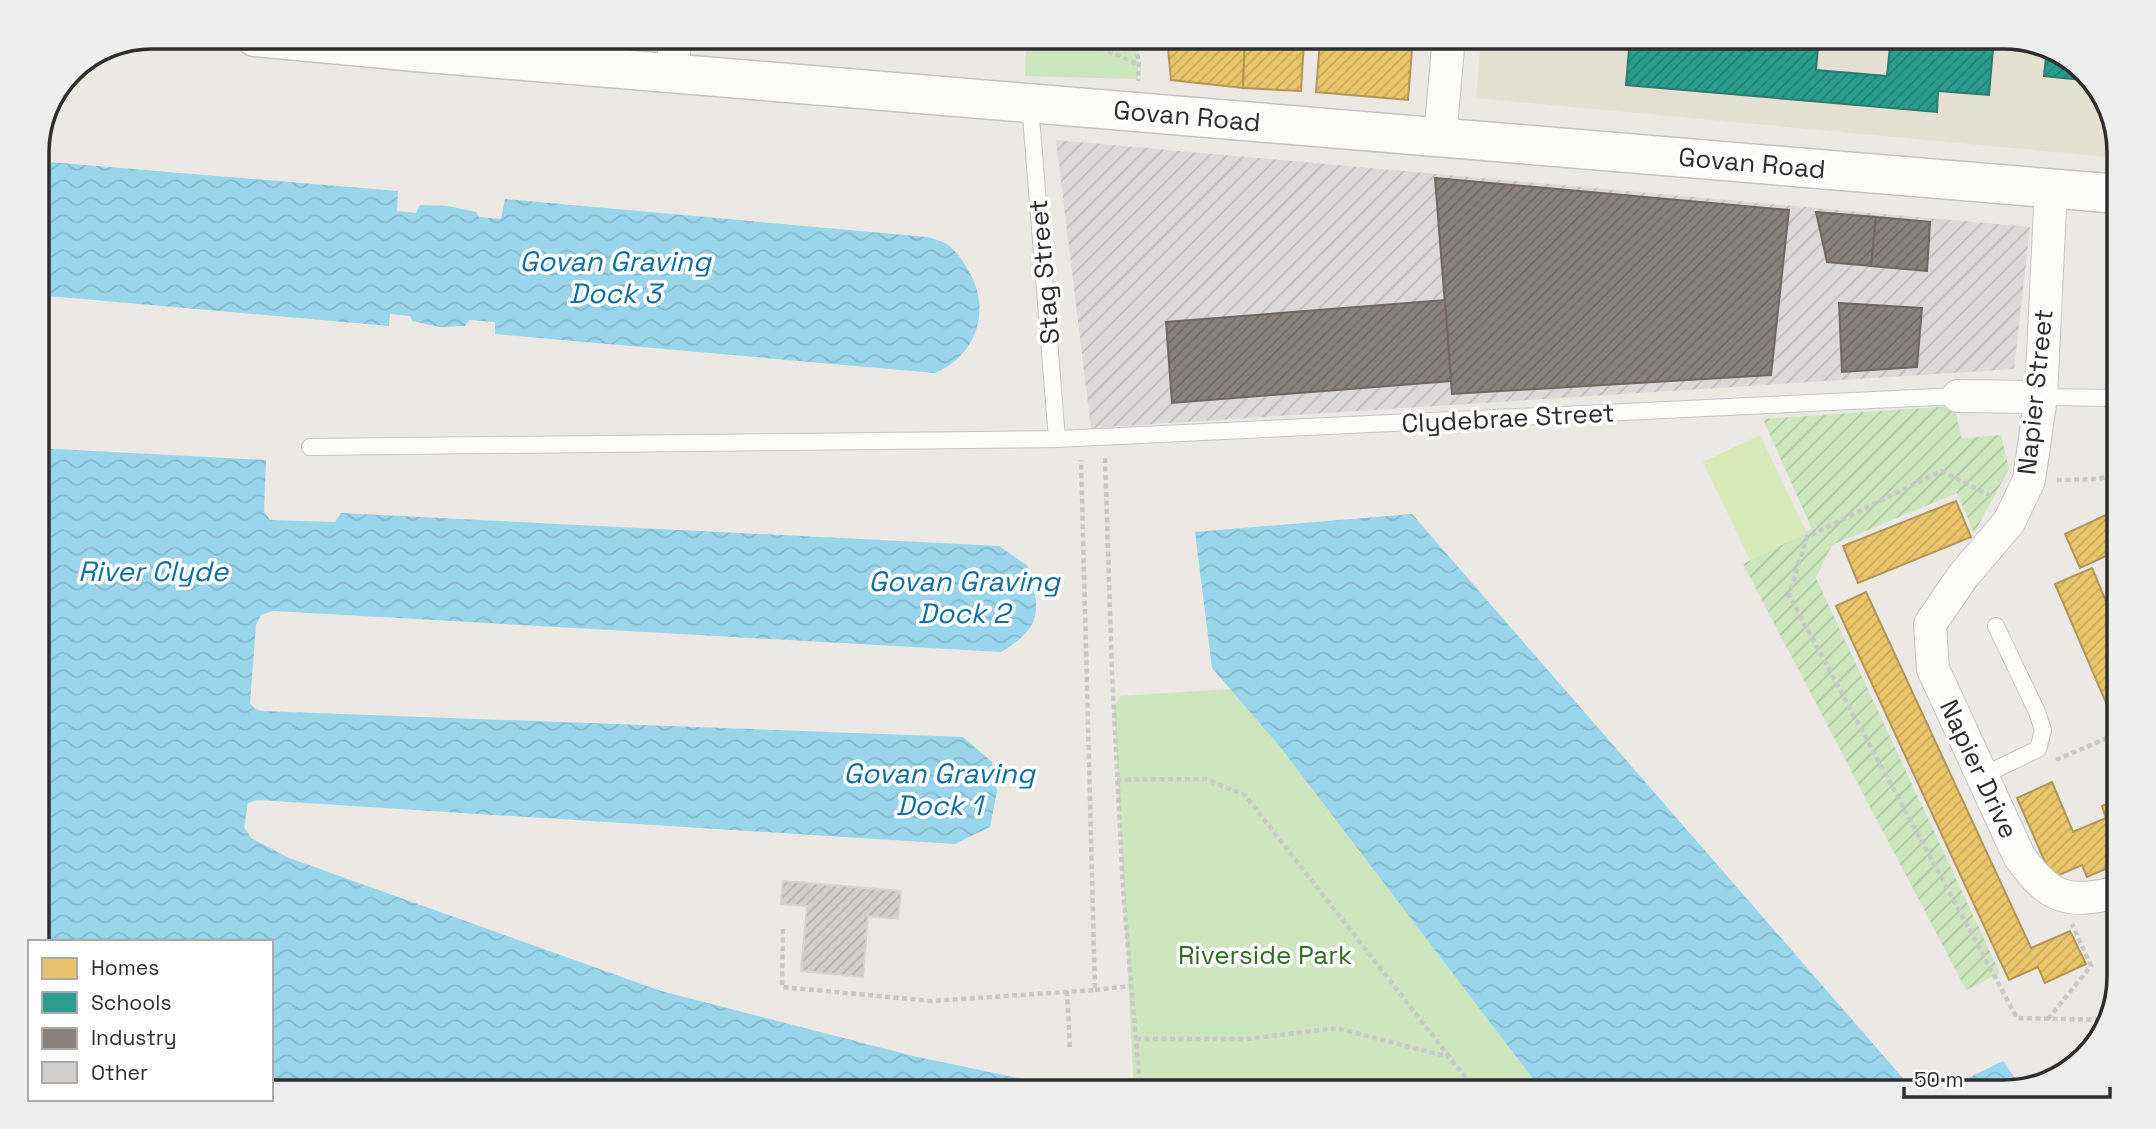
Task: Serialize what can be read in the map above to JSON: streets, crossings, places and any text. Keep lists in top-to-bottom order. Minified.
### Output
{"streets":{"street":["Govan Road","Napier Street","Napier Drive"],"lane":["Stag Street","Clydebrae Street"]},"crossings":[["Govan Road","Stag Street"],["Govan Road","Napier Street"],["Stag Street","Clydebrae Street"],["Napier Street","Napier Drive"]],"water":["Govan Graving Dock 3","River Clyde","Govan Graving Dock 2","Govan Graving Dock 1"],"parks":["Riverside Park"],"legend":["Homes","Schools","Industry","Other"],"scale_bar":"50 m"}
